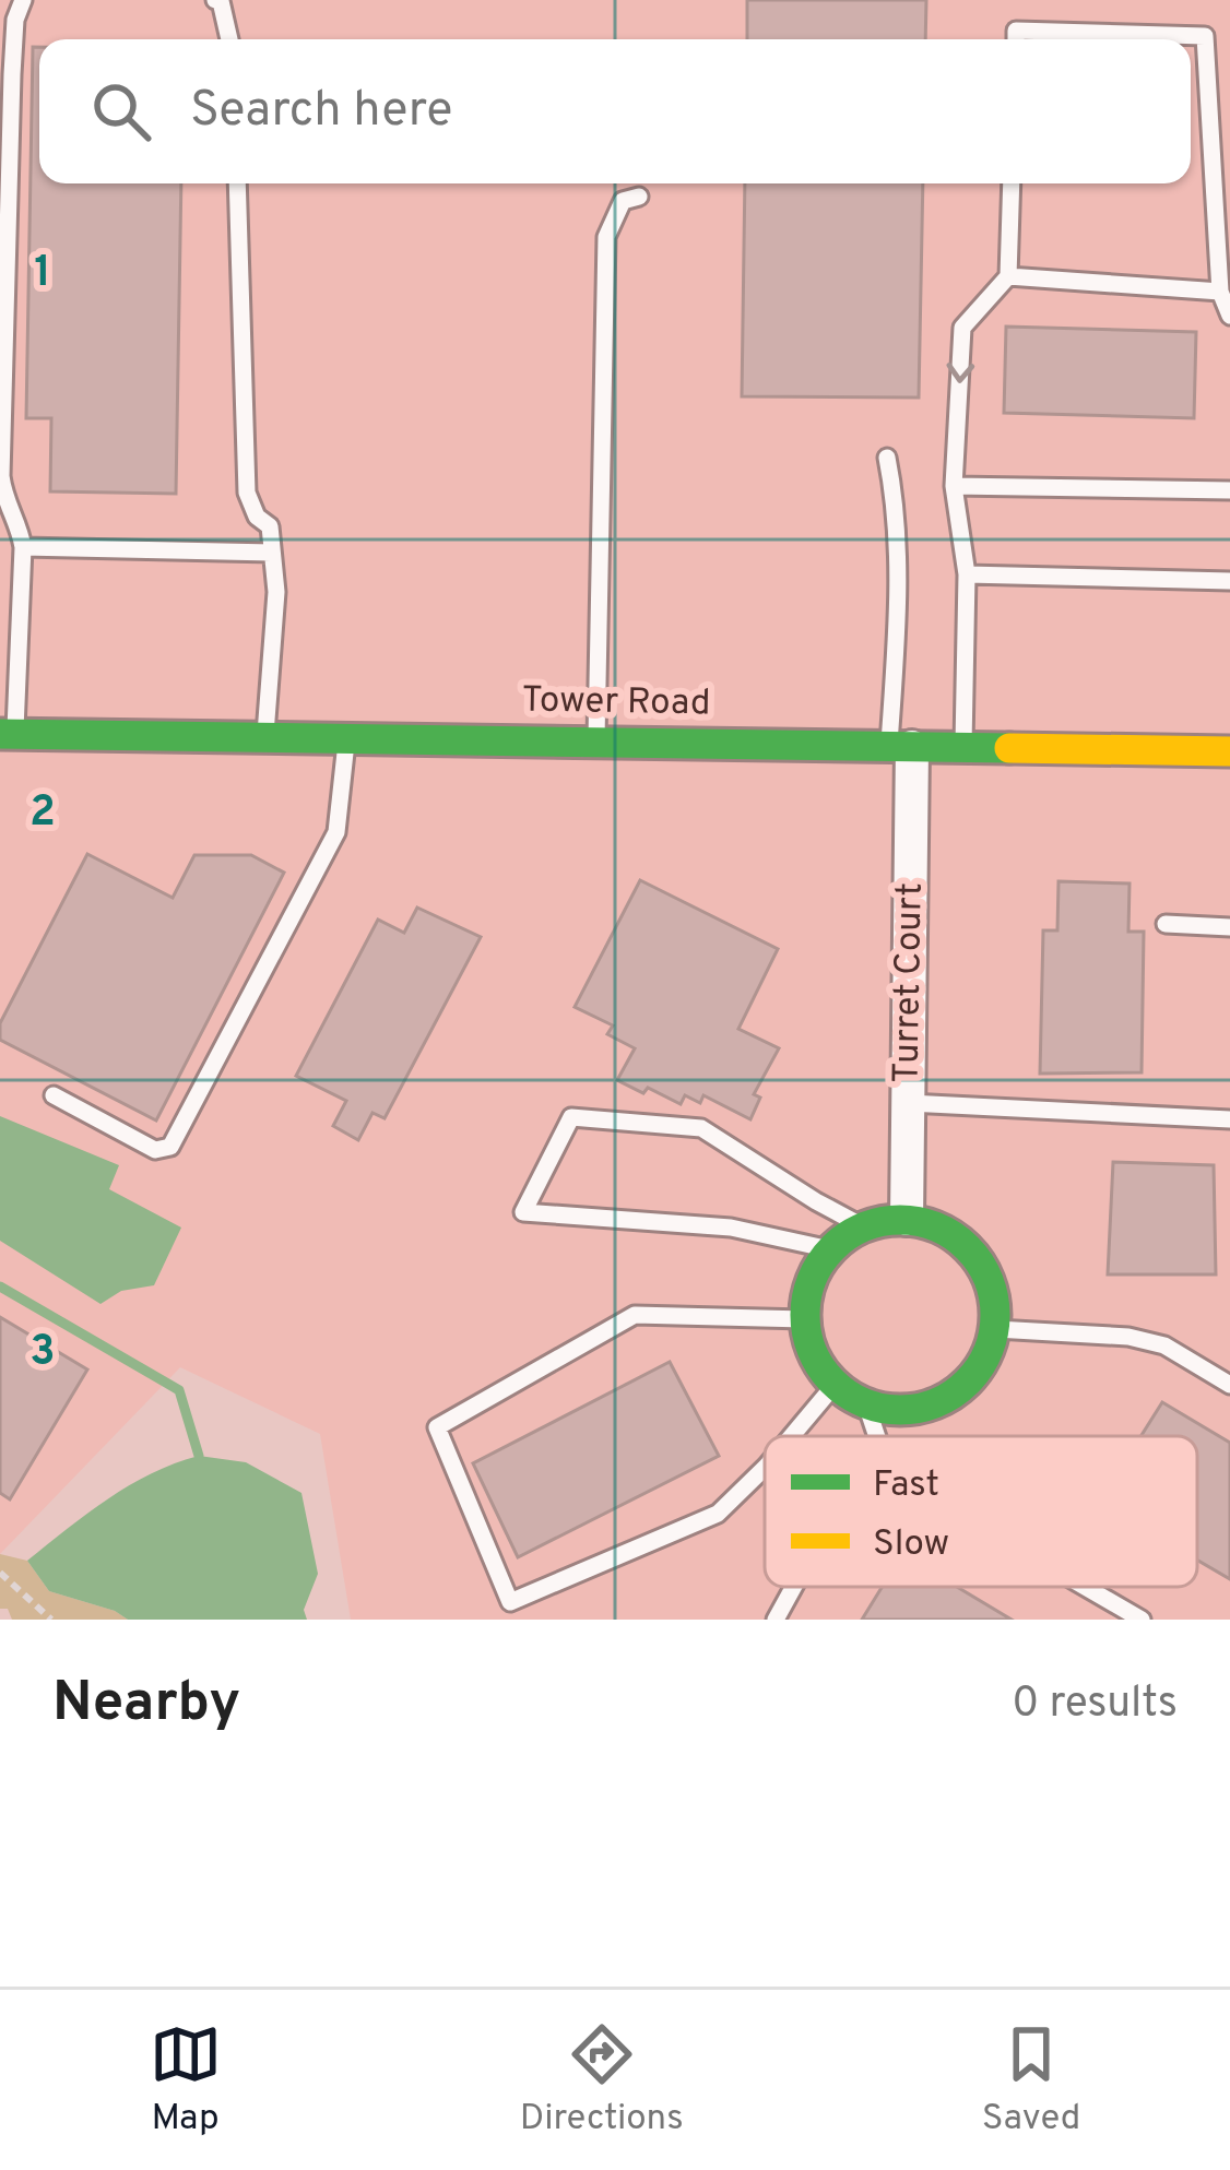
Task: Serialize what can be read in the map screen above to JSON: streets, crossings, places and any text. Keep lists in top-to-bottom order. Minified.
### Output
{"streets":{"street":["Tower Road","Turret Court"]},"crossings":[["Tower Road","Turret Court"]],"legend":["Fast","Slow"],"page":{"search":"Search here","heading":["Nearby","0 results"],"nav":["Map","Directions","Saved"]},"grid":{"rows":["1","2","3"]}}
